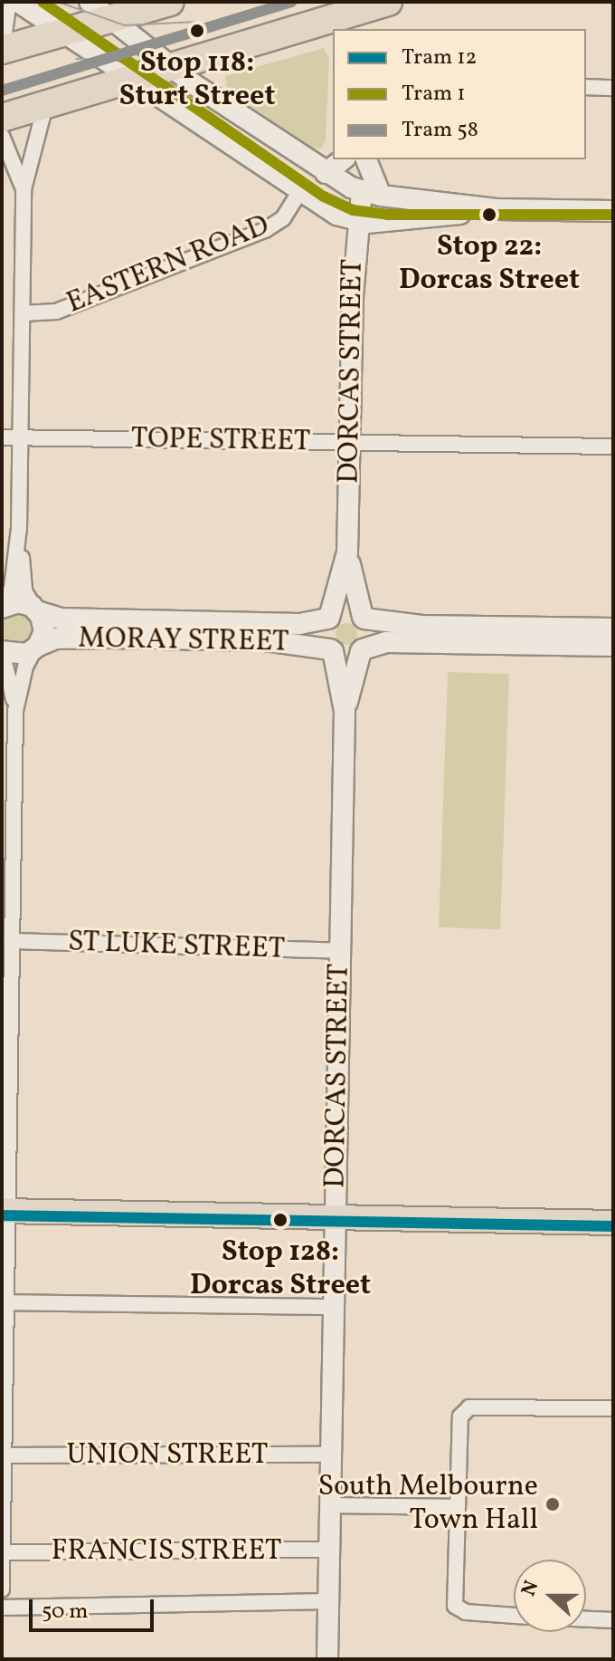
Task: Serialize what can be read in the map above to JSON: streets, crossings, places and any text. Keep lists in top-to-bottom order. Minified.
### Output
{"streets":{"street":["EASTERN ROAD","DORCAS STREET","TOPE STREET","MORAY STREET","ST LUKE STREET","UNION STREET","FRANCIS STREET"]},"crossings":[["DORCAS STREET","TOPE STREET"],["DORCAS STREET","MORAY STREET"],["DORCAS STREET","ST LUKE STREET"],["DORCAS STREET","UNION STREET"],["DORCAS STREET","FRANCIS STREET"]],"places":["Stop 118: Sturt Street","Stop 22: Dorcas Street","Stop 128: Dorcas Street","South Melbourne Town Hall"],"lines":["tram line 1","tram line 58","tram line 12"],"legend":["Tram 12","Tram 1","Tram 58"],"scale_bar":"50 m","north":"left"}
